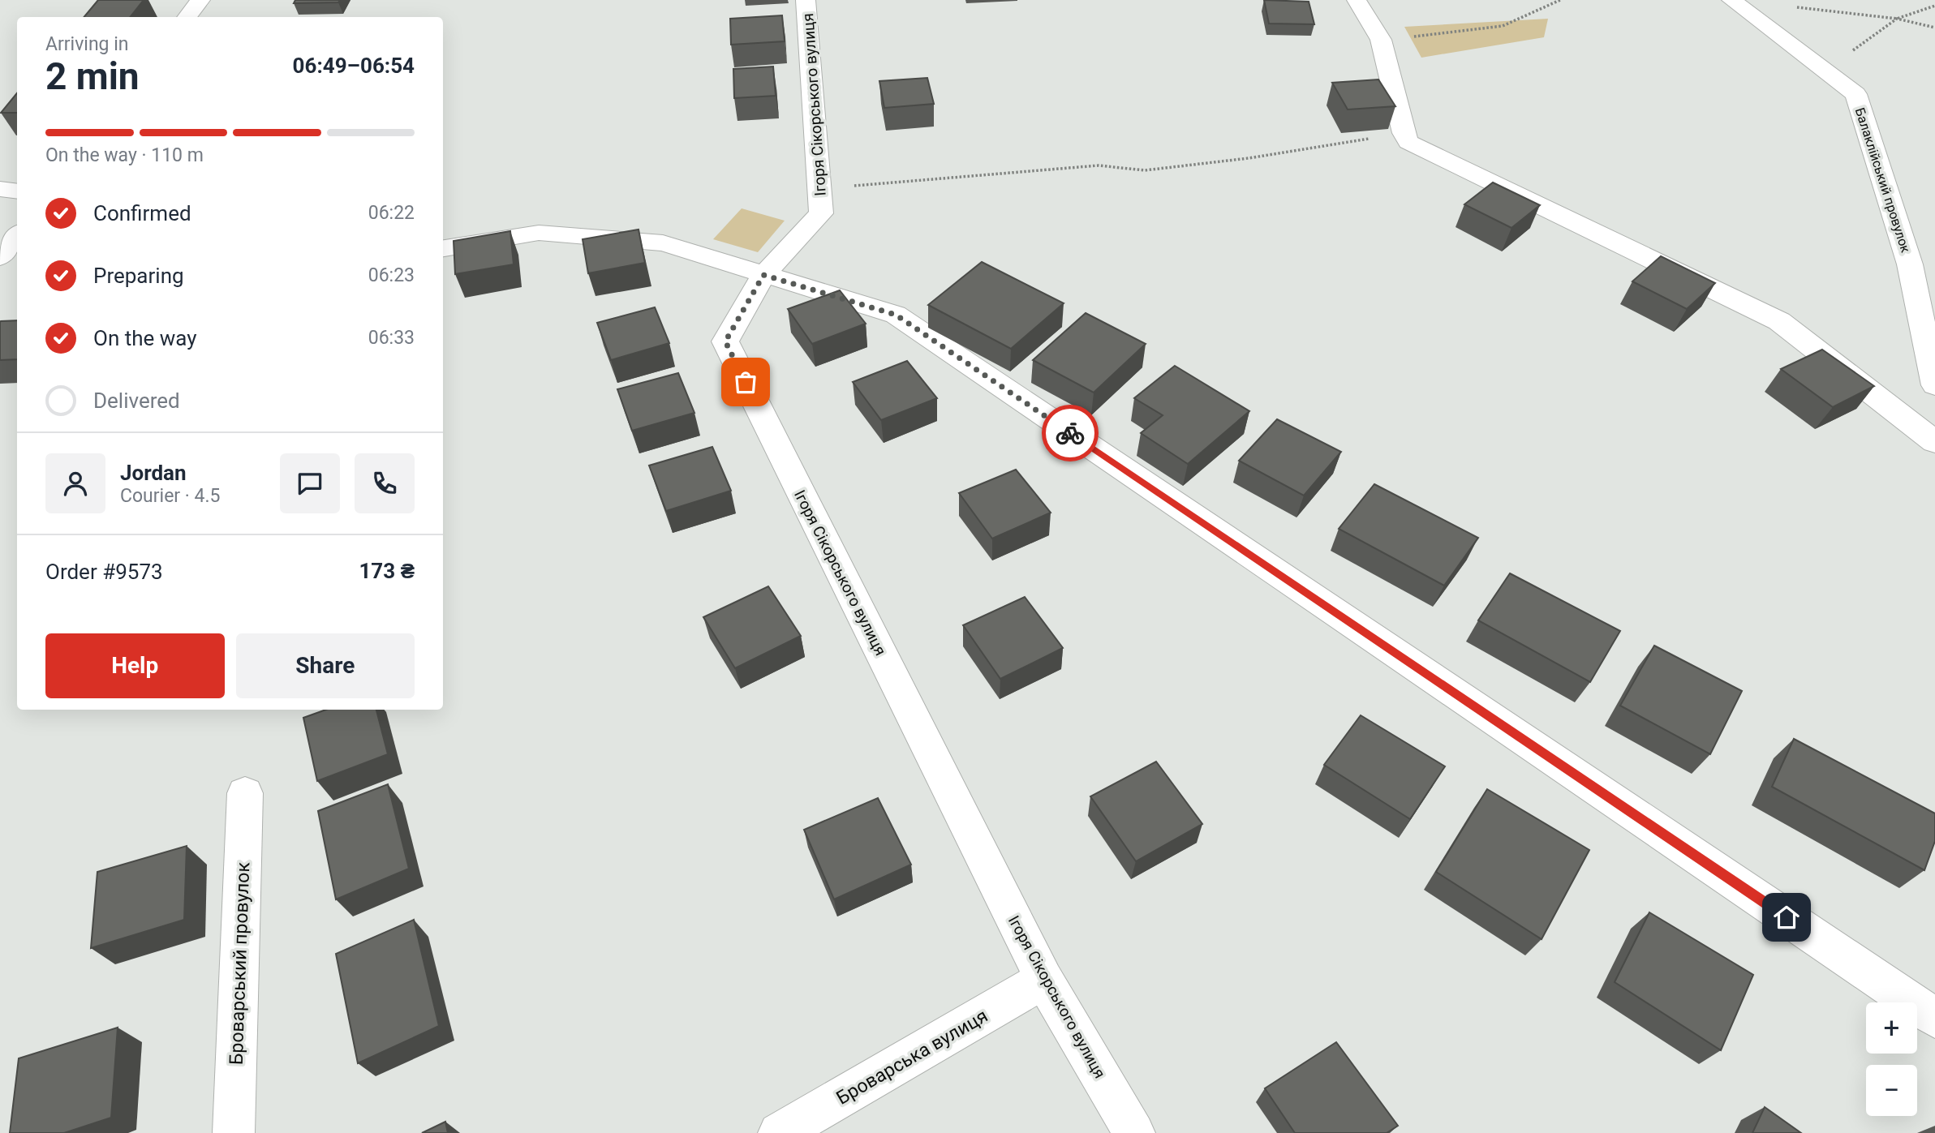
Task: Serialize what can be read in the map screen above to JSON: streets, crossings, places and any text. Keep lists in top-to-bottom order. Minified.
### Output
{"streets":{"street":["Ігоря Сікорського вулиця","Балаклійський провулок","Броварський провулок","Броварська вулиця"]},"crossings":[["Ігоря Сікорського вулиця","Броварська вулиця"]],"page":{"heading":["2 min","Arriving in","06:49–06:54"],"panel":["Jordan","Courier · 4.5","Order #9573","173 ₴"],"bar":"On the way · 110 m","list":[["Confirmed","06:22"],["Preparing","06:23"],["On the way","06:33"],"Delivered"],"buttons":["Help","Share"],"map_buttons":["+","−"]}}
